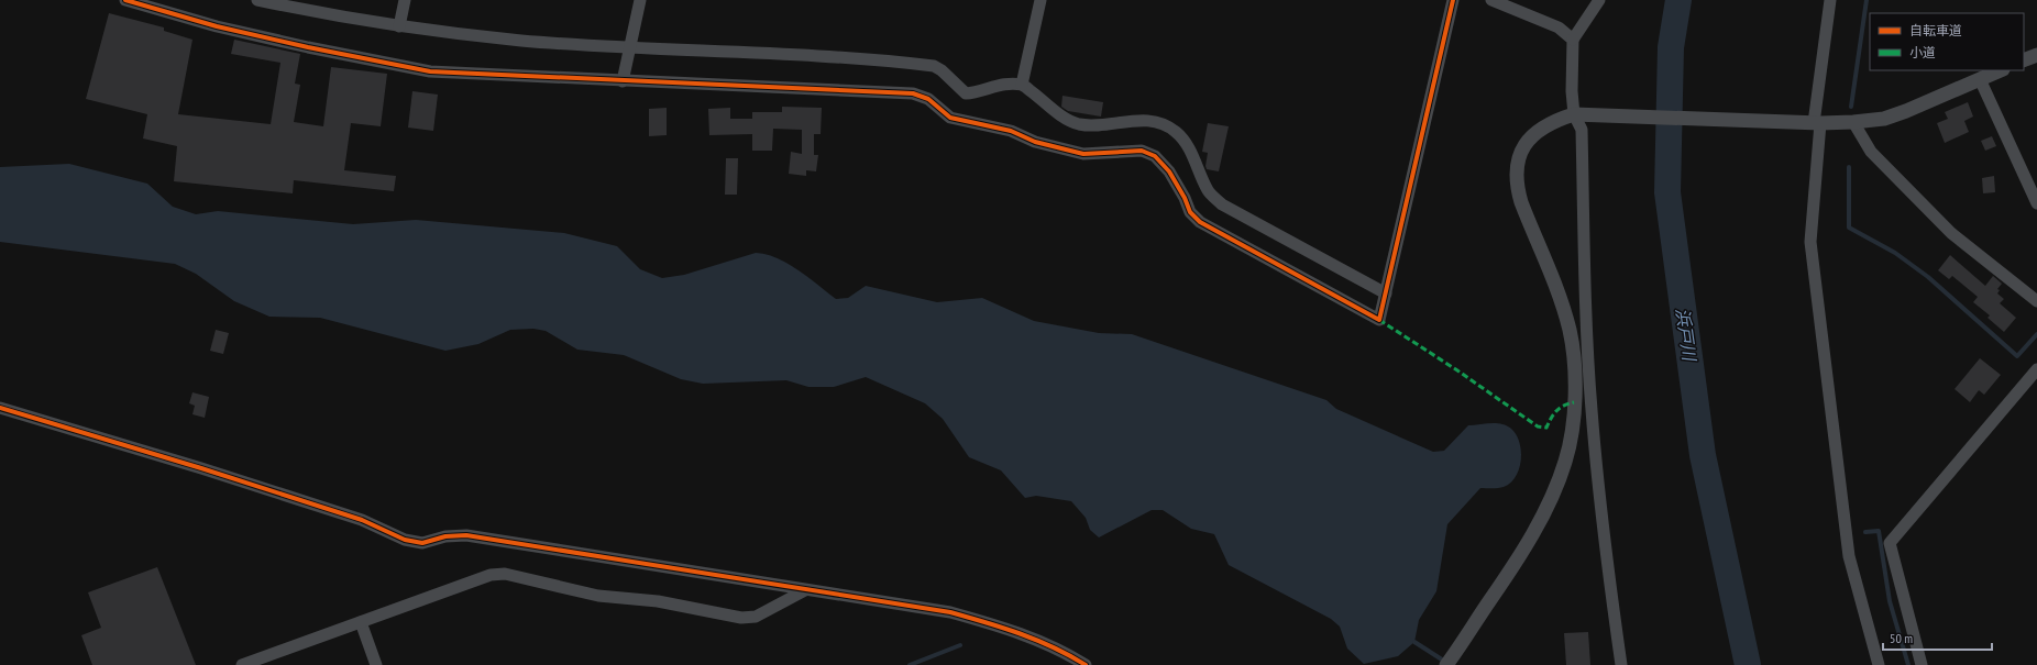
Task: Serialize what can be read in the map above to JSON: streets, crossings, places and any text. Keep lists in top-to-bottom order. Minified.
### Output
{"water":["浜戸川"],"legend":["自転車道","小道"],"scale_bar":"50 m"}
